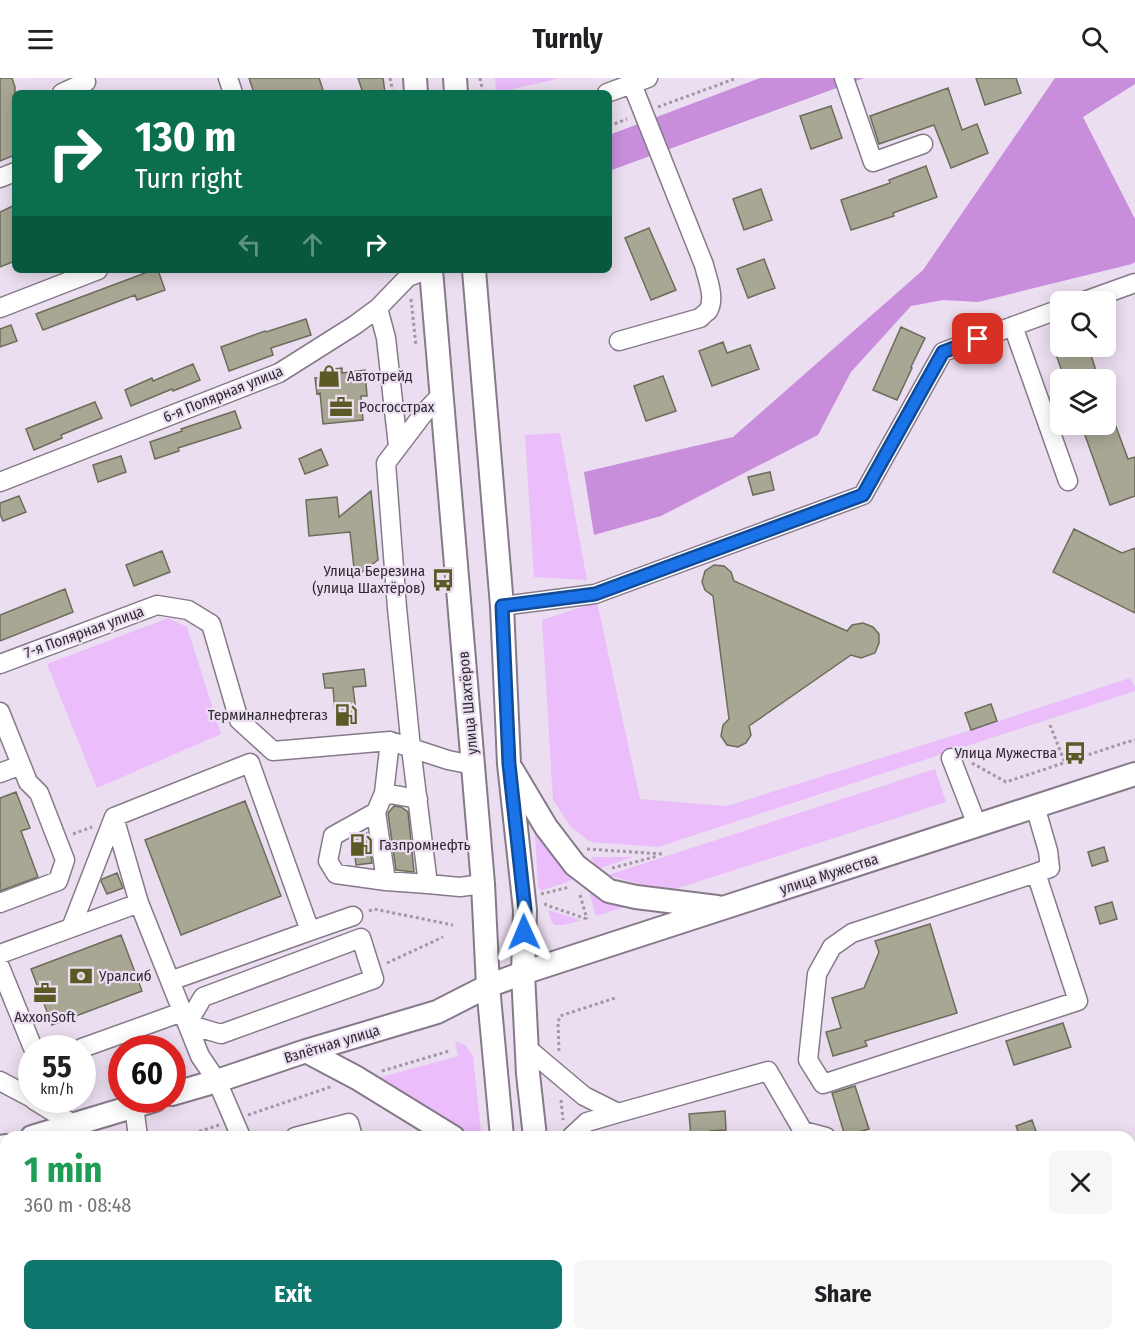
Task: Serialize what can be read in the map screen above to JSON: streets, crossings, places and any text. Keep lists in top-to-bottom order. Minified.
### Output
{"streets":{"main road":["улица Шахтёров","улица Мужества","Взлётная улица"],"street":["6-я Полярная улица","7-я Полярная улица"]},"crossings":[["улица Шахтёров","Взлётная улица"],["улица Мужества","Взлётная улица"]],"places":{"shop":["Автотрейд"],"office":["Росгосстрах","AxxonSoft"],"bus stop":["Улица Березина (улица Шахтёров)","Улица Мужества"],"fuel station":["Терминалнефтегаз","Газпромнефть"],"bank":["Уралсиб"]},"page":{"header":"Turnly","turn":["130 m","Turn right"],"speed":"55 km/h","limit":"60","heading":["1 min","360 m · 08:48"],"buttons":["Exit","Share"]}}
